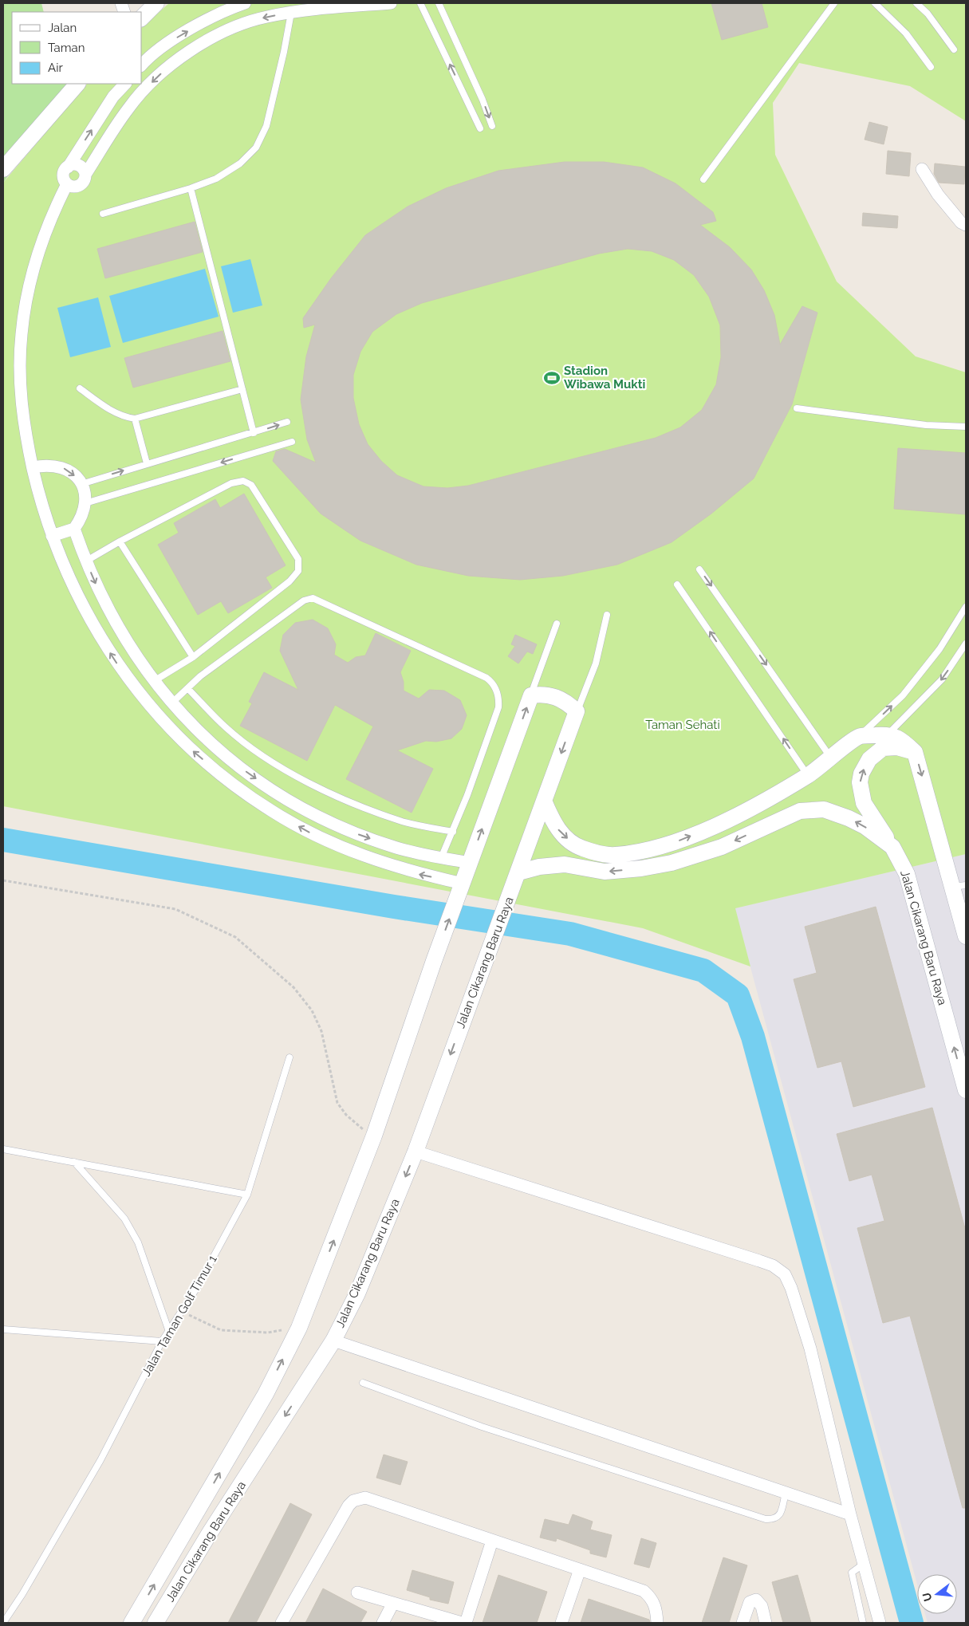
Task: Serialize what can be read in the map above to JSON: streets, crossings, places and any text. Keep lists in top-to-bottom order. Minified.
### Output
{"streets":{"main road":["Jalan Cikarang Baru Raya"],"lane":["Jalan Taman Golf Timur 1"]},"parks":["Taman Sehati"],"places":{"sports":["Stadion Wibawa Mukti"]},"legend":["Jalan","Taman","Air"],"north":"left"}
